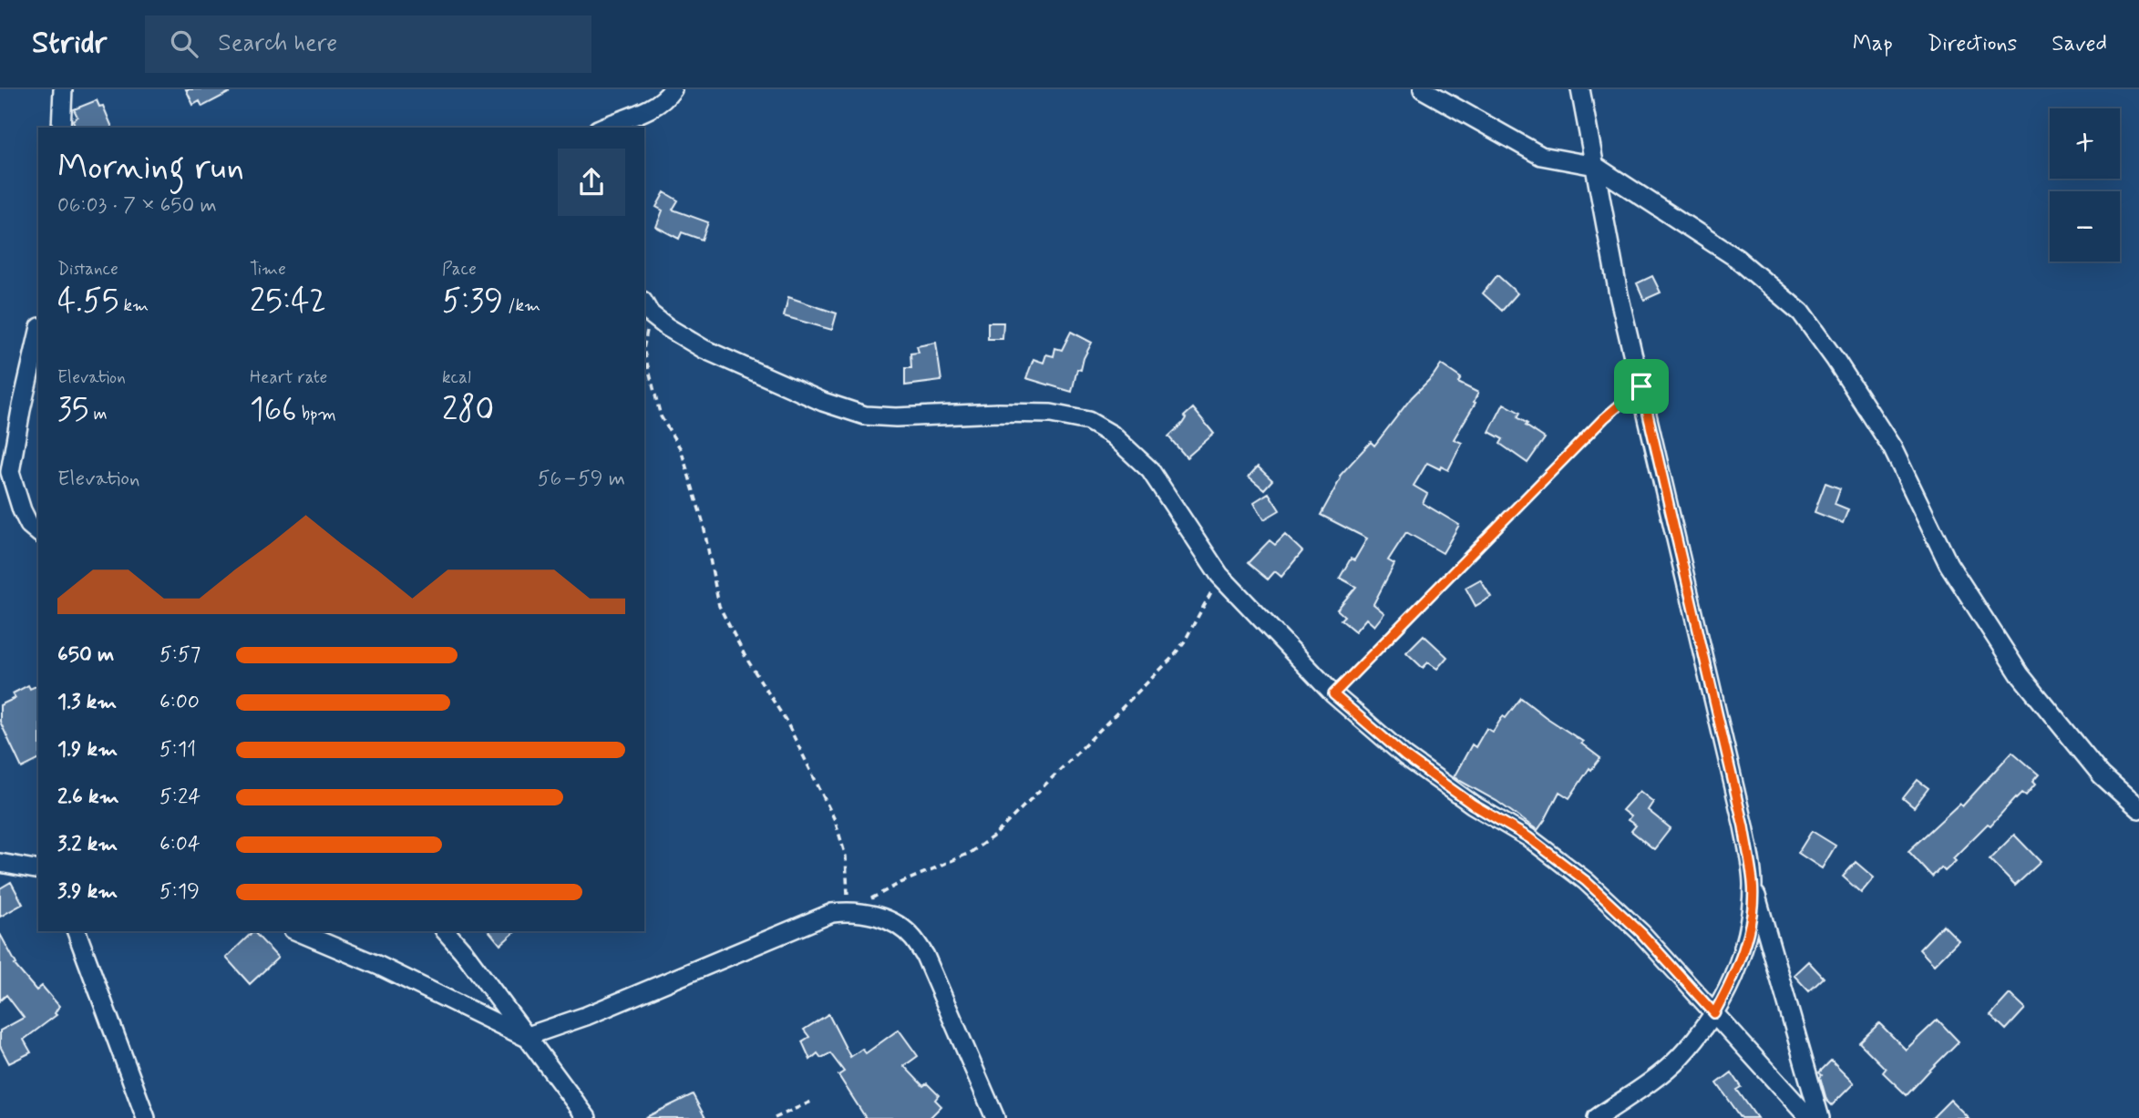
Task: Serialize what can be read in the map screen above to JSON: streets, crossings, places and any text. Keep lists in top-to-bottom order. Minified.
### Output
{"page":{"header":"Stridr","search":"Search here","nav":["Map","Directions","Saved"],"map_buttons":["+","−"],"heading":["Morning run","06:03 · 7 × 650 m"],"stats":[["Distance","4.55 km"],["Time","25:42"],["Pace","5:39 /km"],["Elevation","35 m"],["Heart rate","166 bpm"],["kcal","280"]],"chart":["Elevation","56–59 m"],"list":[{"name":"650 m","note":"5:57"},{"name":"1.3 km","note":"6:00"},{"name":"1.9 km","note":"5:11"},{"name":"2.6 km","note":"5:24"},{"name":"3.2 km","note":"6:04"},{"name":"3.9 km","note":"5:19"}]}}
